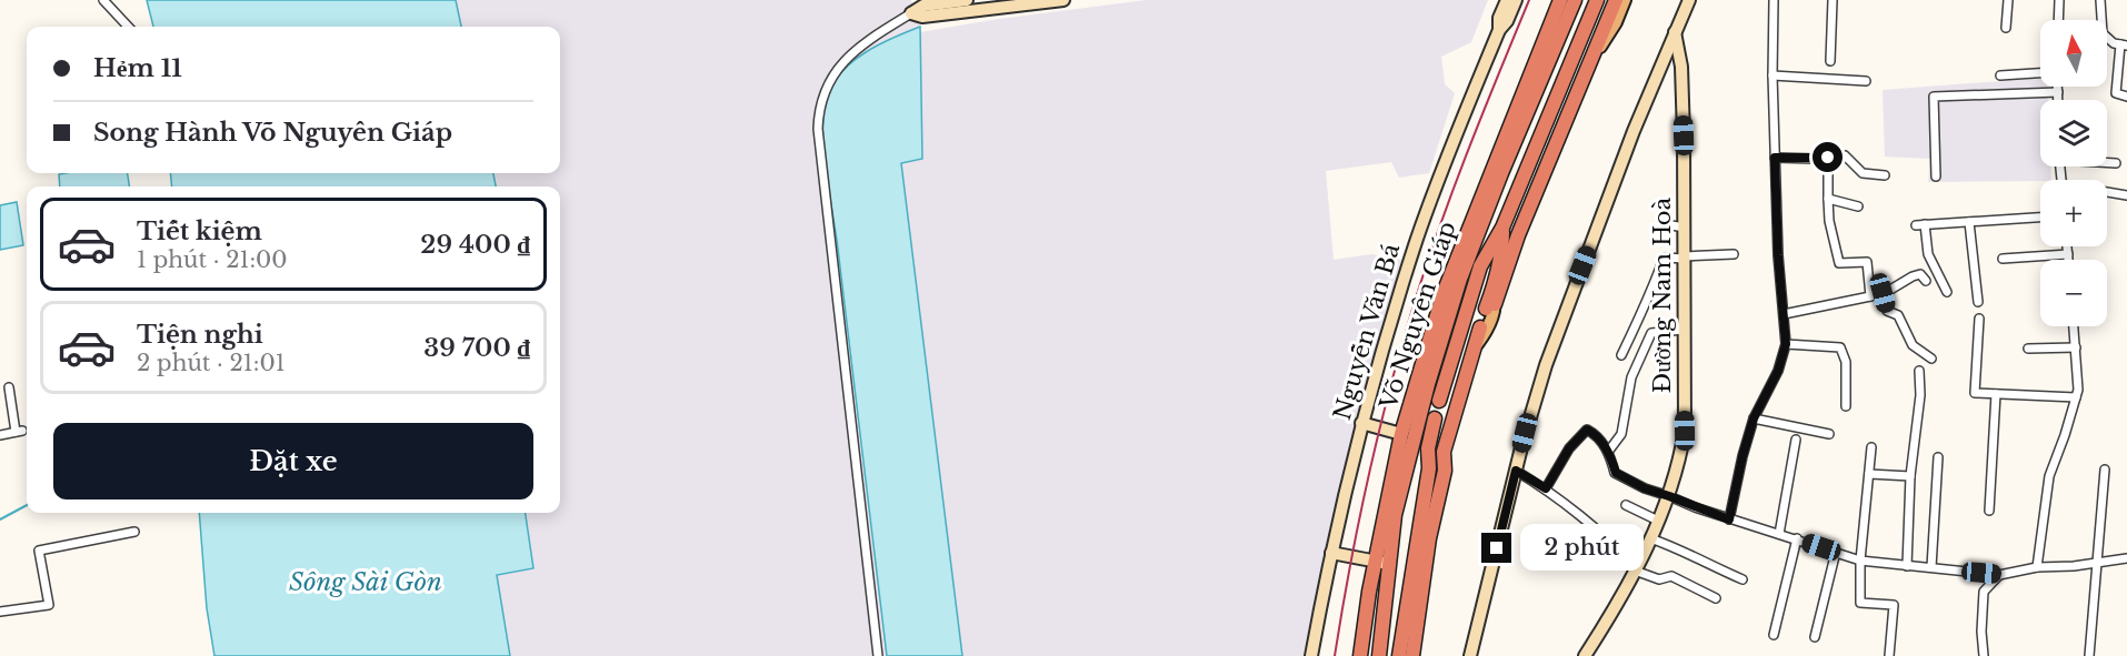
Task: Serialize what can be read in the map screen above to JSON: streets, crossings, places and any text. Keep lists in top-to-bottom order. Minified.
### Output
{"streets":{"highway":["Võ Nguyên Giáp"],"main road":["Đường Nam Hoà","Nguyễn Văn Bá"]},"water":["Sông Sài Gòn"],"north":"top","page":{"map_buttons":["+","−"],"banner":["Hẻm 11","Song Hành Võ Nguyên Giáp"],"list":[{"name":"Tiết kiệm","note":"1 phút · 21:00","value":"29 400 ₫"},{"name":"Tiện nghi","note":"2 phút · 21:01","value":"39 700 ₫"}],"buttons":"Đặt xe","bubble":"2 phút"}}
